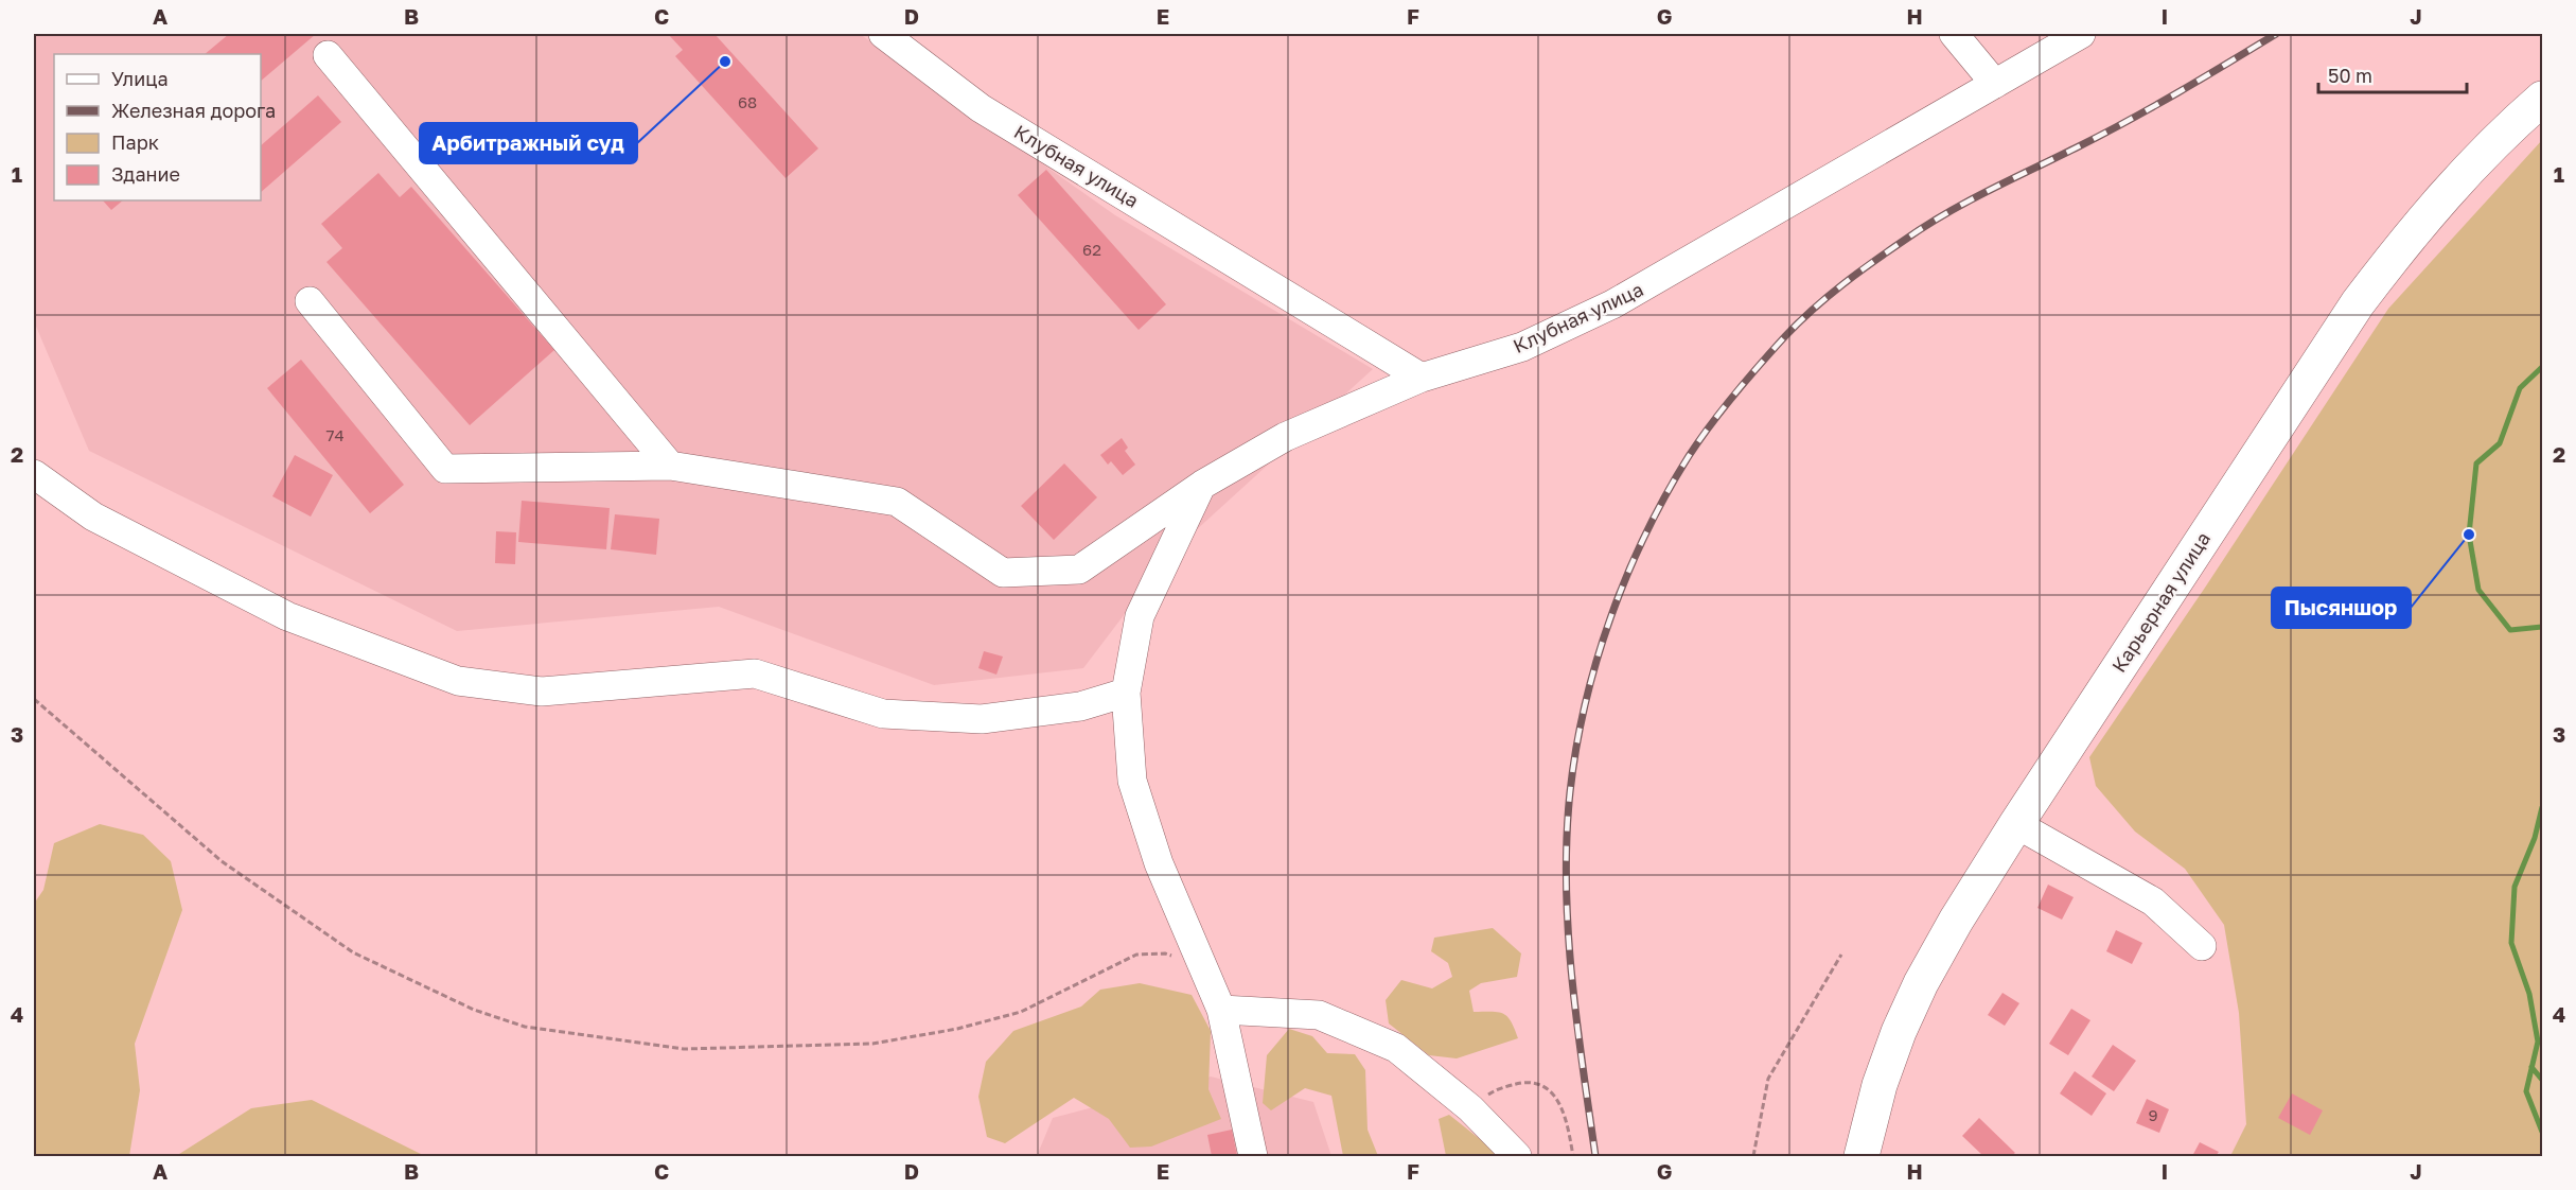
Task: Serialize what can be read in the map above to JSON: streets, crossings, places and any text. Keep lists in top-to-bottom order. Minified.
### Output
{"streets":{"main road":["Карьерная улица"],"street":["Клубная улица"]},"places":["Арбитражный суд","Пысяншор"],"house_numbers":["68","62","74","9"],"legend":["Улица","Железная дорога","Парк","Здание"],"scale_bar":"50 m","grid":{"columns":["A","B","C","D","E","F","G","H","I","J"],"rows":["1","2","3","4"]}}
